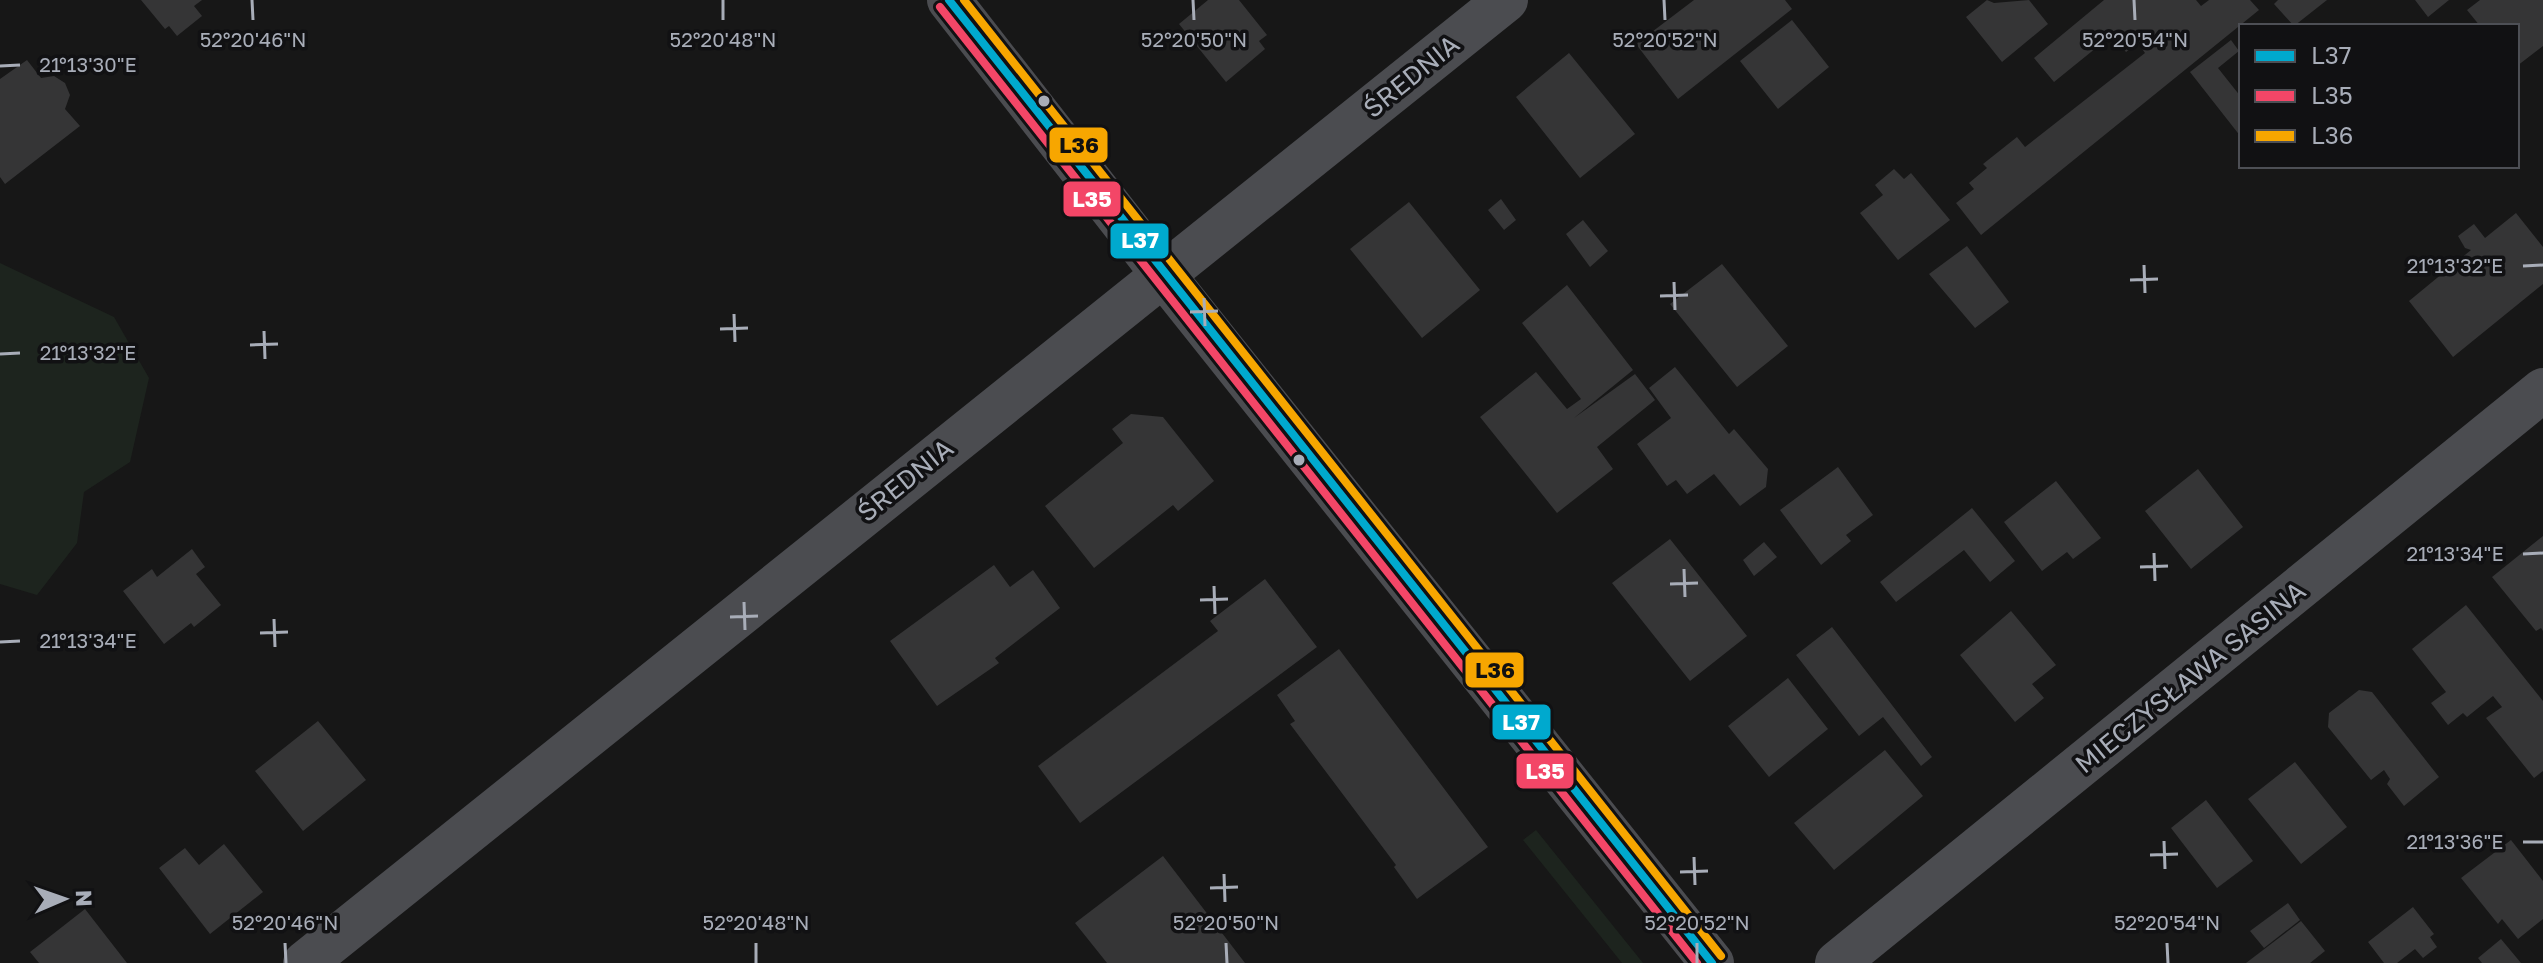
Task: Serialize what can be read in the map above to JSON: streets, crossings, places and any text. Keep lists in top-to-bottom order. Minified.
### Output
{"streets":{"street":["ŚREDNIA","MIECZYSŁAWA SASINA"]},"lines":["transit line L37","transit line L36","transit line L35"],"legend":["L37","L35","L36"],"north":"right","coordinates":["52°20'46\"N","52°20'48\"N","52°20'50\"N","52°20'52\"N","52°20'54\"N","21°13'30\"E","21°13'32\"E","21°13'34\"E","21°13'36\"E"]}
